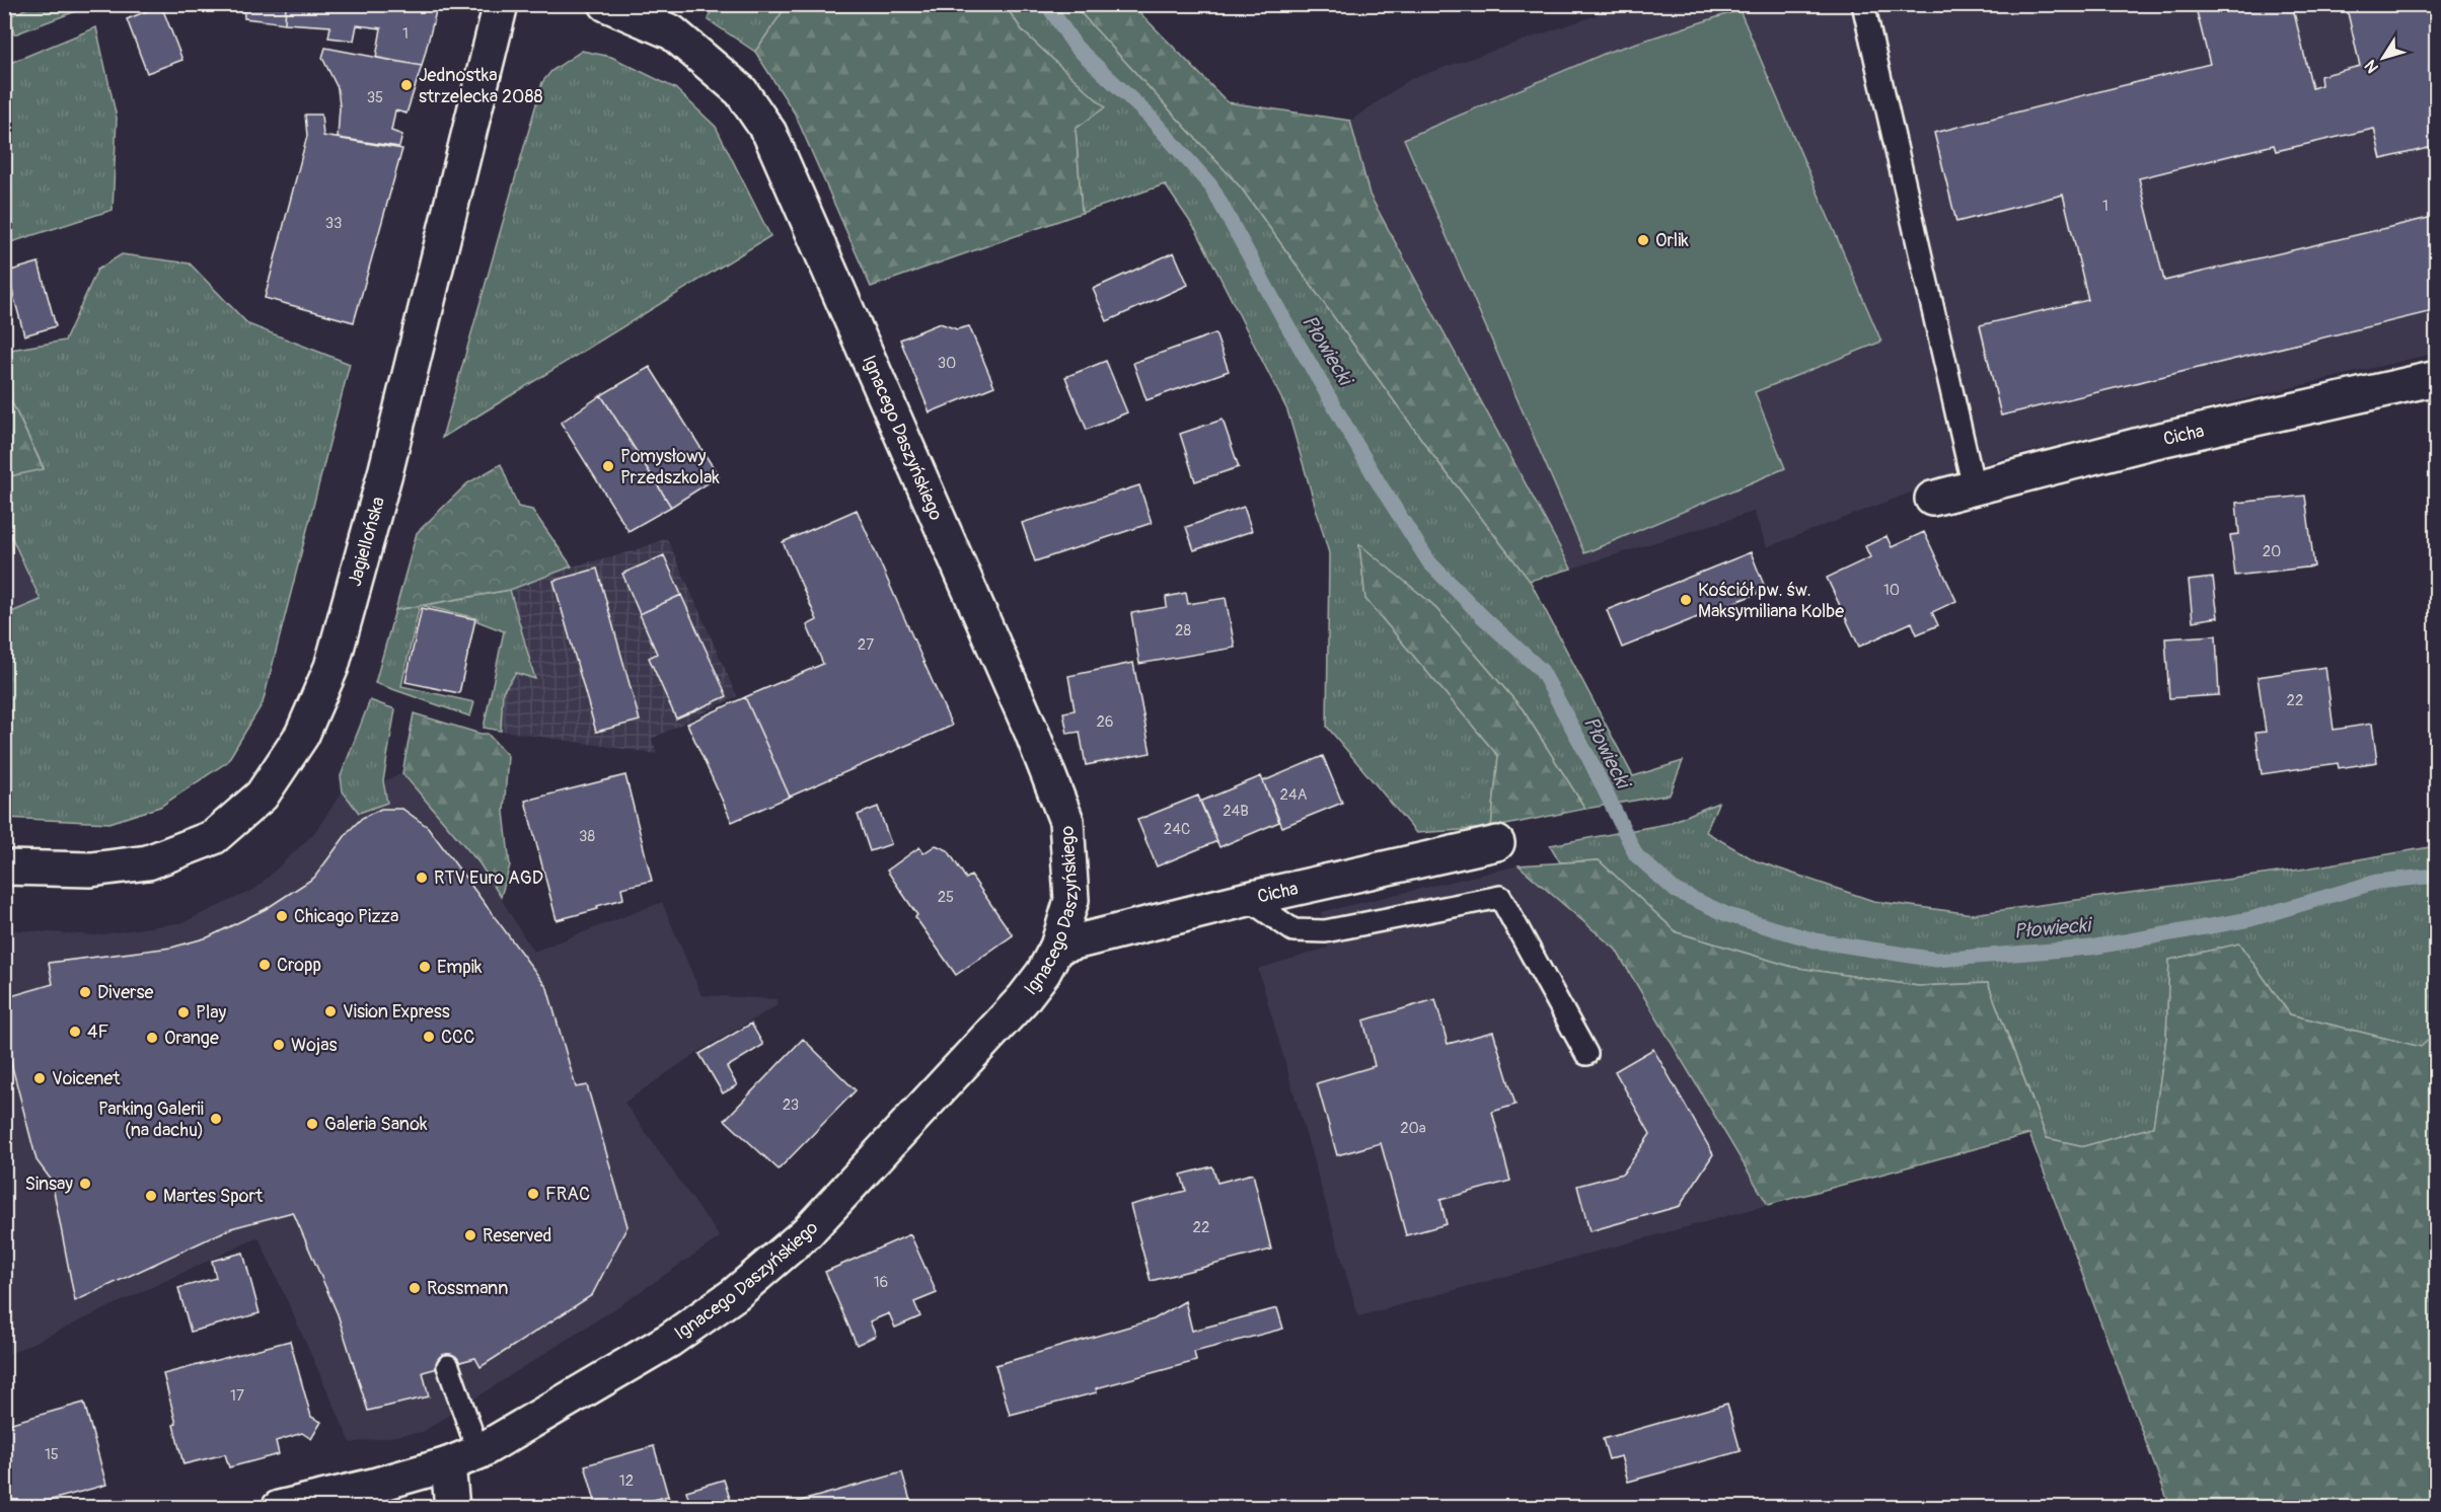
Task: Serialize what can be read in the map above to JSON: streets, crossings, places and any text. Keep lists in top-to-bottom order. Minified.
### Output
{"streets":{"street":["Cicha","Ignacego Daszyńskiego","Jagiellońska"]},"crossings":[["Cicha","Ignacego Daszyńskiego"]],"water":["Płowiecki"],"places":["Jednostka strzelecka 2088","Orlik","Pomysłowy Przedszkolak","Kościół pw. św. Maksymiliana Kolbe","RTV Euro AGD","Chicago Pizza","Cropp","Empik","Diverse","Vision Express","Play","4F","CCC","Orange","Wojas","Voicenet","Parking Galerii (na dachu)","Galeria Sanok","Sinsay","FRAC","Martes Sport","Reserved","Rossmann"],"house_numbers":["1","35","1","33","30","20","10","28","27","22","26","24A","24B","24C","38","25","23","20a","22","16","17","15","12"],"north":"bottom left"}
